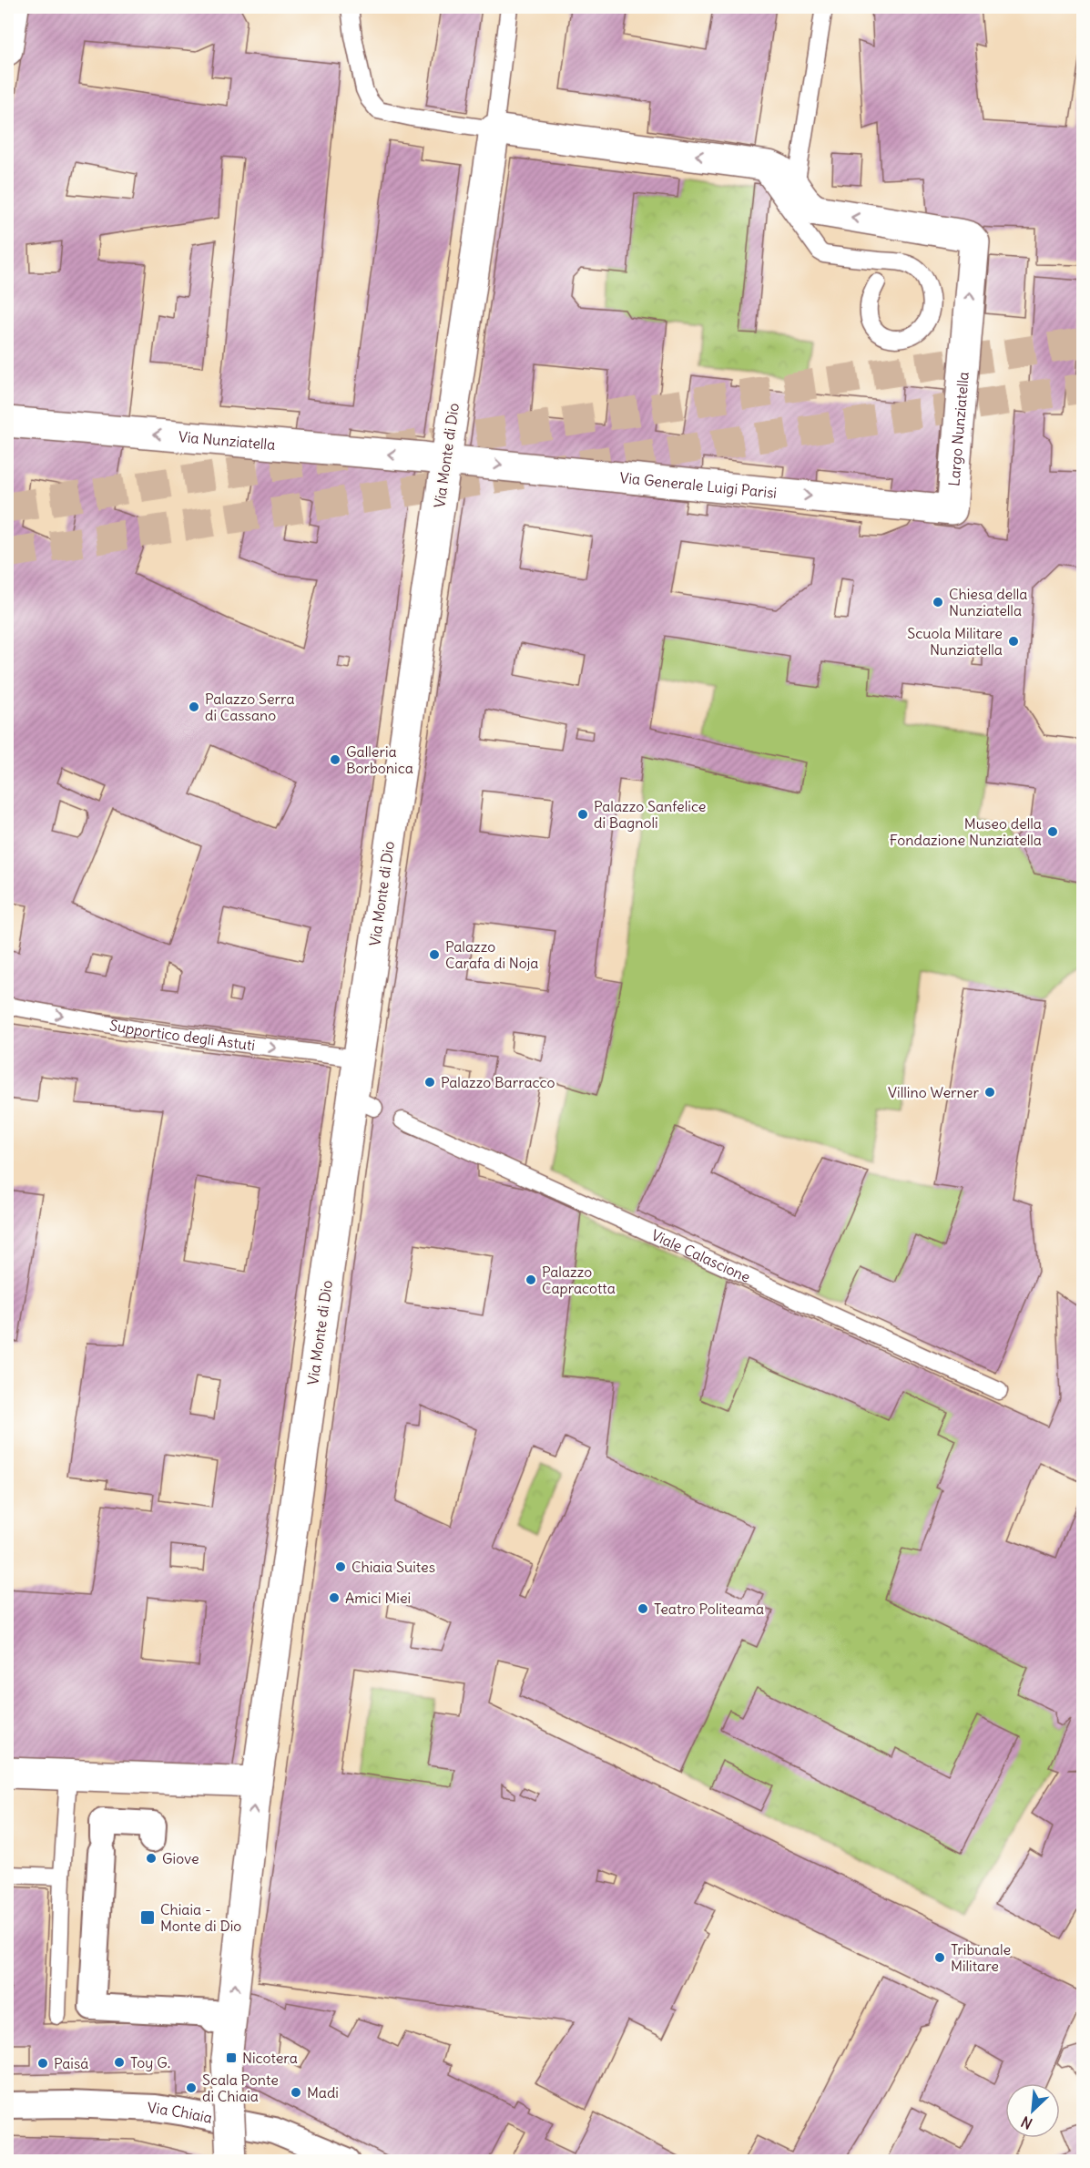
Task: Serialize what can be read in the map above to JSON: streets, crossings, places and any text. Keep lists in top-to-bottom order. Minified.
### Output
{"streets":{"street":["Largo Nunziatella","Via Nunziatella","Via Monte di Dio","Via Generale Luigi Parisi","Via Chiaia"],"lane":["Supportico degli Astuti","Viale Calascione"]},"crossings":[["Largo Nunziatella","Via Generale Luigi Parisi"],["Via Nunziatella","Via Monte di Dio"],["Via Nunziatella","Via Generale Luigi Parisi"],["Via Monte di Dio","Via Generale Luigi Parisi"],["Via Monte di Dio","Supportico degli Astuti"]],"one_way":["Via Nunziatella","Via Generale Luigi Parisi","Supportico degli Astuti"],"places":{"other":["Chiesa della Nunziatella","Scuola Militare Nunziatella","Palazzo Serra di Cassano","Galleria Borbonica","Palazzo Sanfelice di Bagnoli","Museo della Fondazione Nunziatella","Palazzo Carafa di Noja","Palazzo Barracco","Villino Werner","Palazzo Capracotta","Chiaia Suites","Amici Miei","Teatro Politeama","Giove","Tribunale Militare","Toy G.","Paisá","Scala Ponte di Chiaia","Madi"],"transit":["Chiaia - Monte di Dio","Nicotera"]},"north":"bottom left"}
